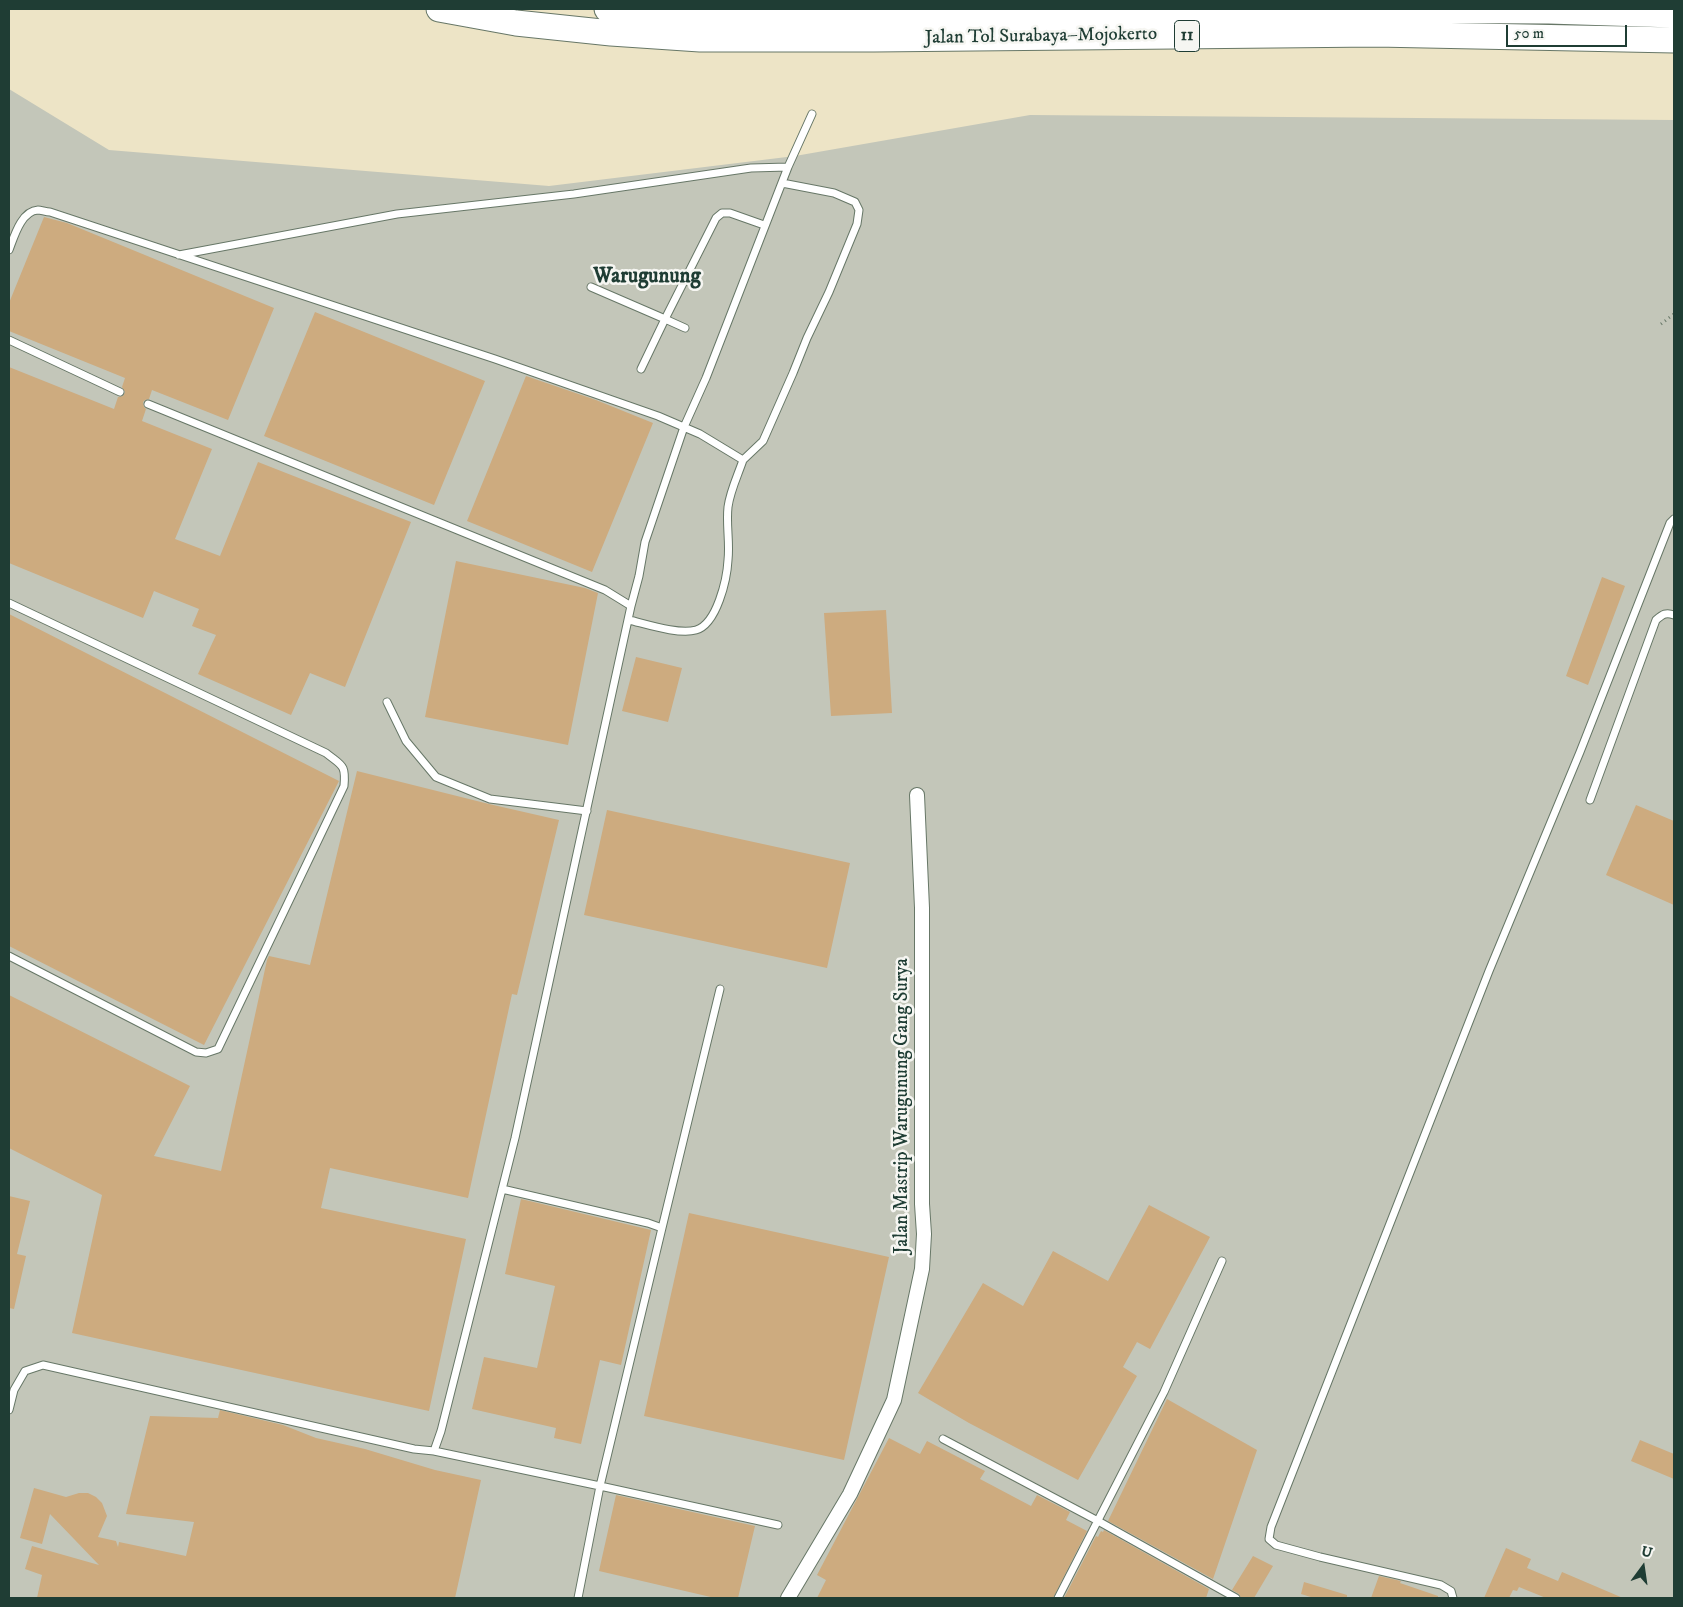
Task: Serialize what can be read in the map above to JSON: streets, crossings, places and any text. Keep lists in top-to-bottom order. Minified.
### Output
{"streets":{"highway":["11","Jalan Tol Surabaya–Mojokerto"],"street":["Jalan Mastrip Warugunung Gang Surya"]},"districts":["Warugunung"],"scale_bar":"50 m","north":"top"}
